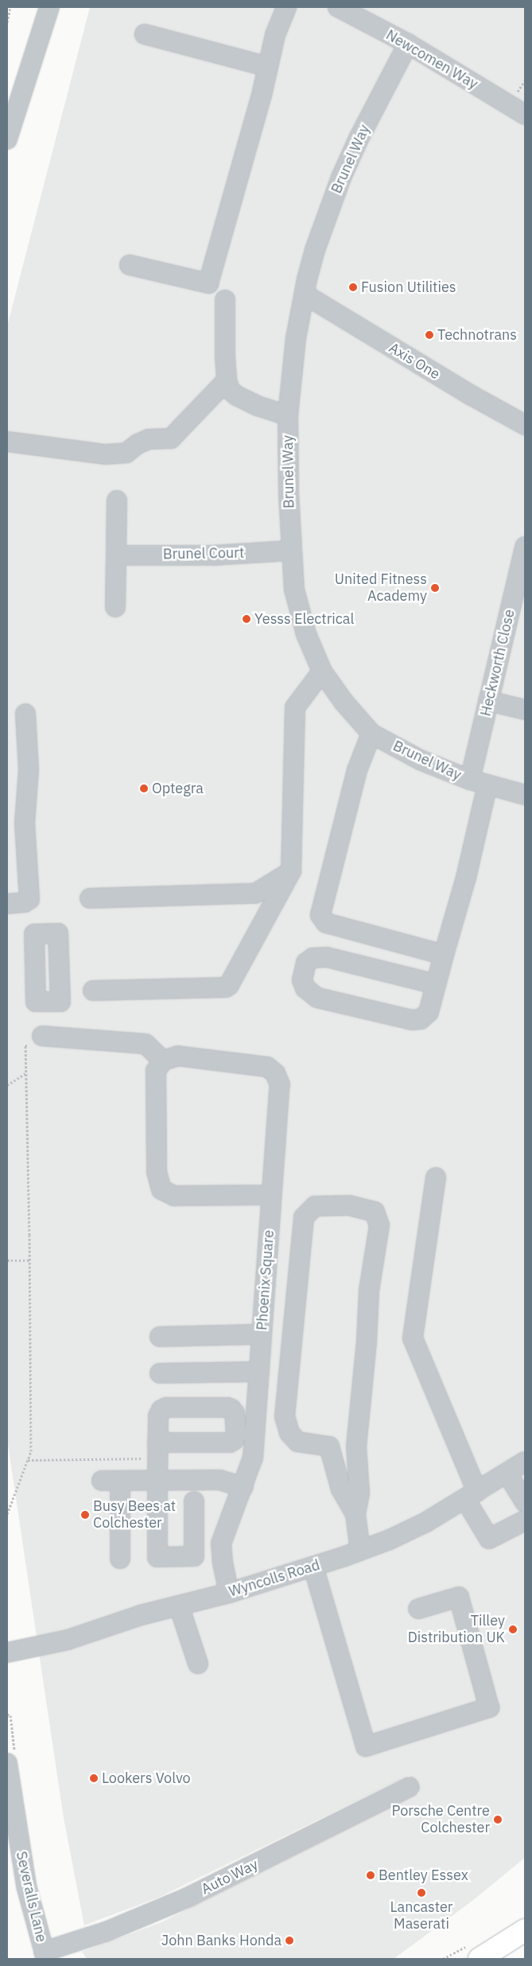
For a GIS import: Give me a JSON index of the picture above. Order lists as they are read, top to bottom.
{
  "streets": {
    "street": [
      "Newcomen Way",
      "Brunel Way",
      "Axis One",
      "Brunel Court",
      "Heckworth Close",
      "Phoenix Square",
      "Wyncolls Road",
      "Auto Way",
      "Severalls Lane"
    ]
  },
  "crossings": [
    ["Newcomen Way", "Brunel Way"],
    ["Brunel Way", "Axis One"],
    ["Brunel Way", "Brunel Court"],
    ["Brunel Way", "Heckworth Close"],
    ["Phoenix Square", "Wyncolls Road"],
    ["Auto Way", "Severalls Lane"]
  ],
  "places": [
    "Fusion Utilities",
    "Technotrans",
    "United Fitness Academy",
    "Yesss Electrical",
    "Optegra",
    "Busy Bees at Colchester",
    "Tilley Distribution UK",
    "Lookers Volvo",
    "Porsche Centre Colchester",
    "Bentley Essex",
    "Lancaster Maserati",
    "John Banks Honda"
  ]
}
